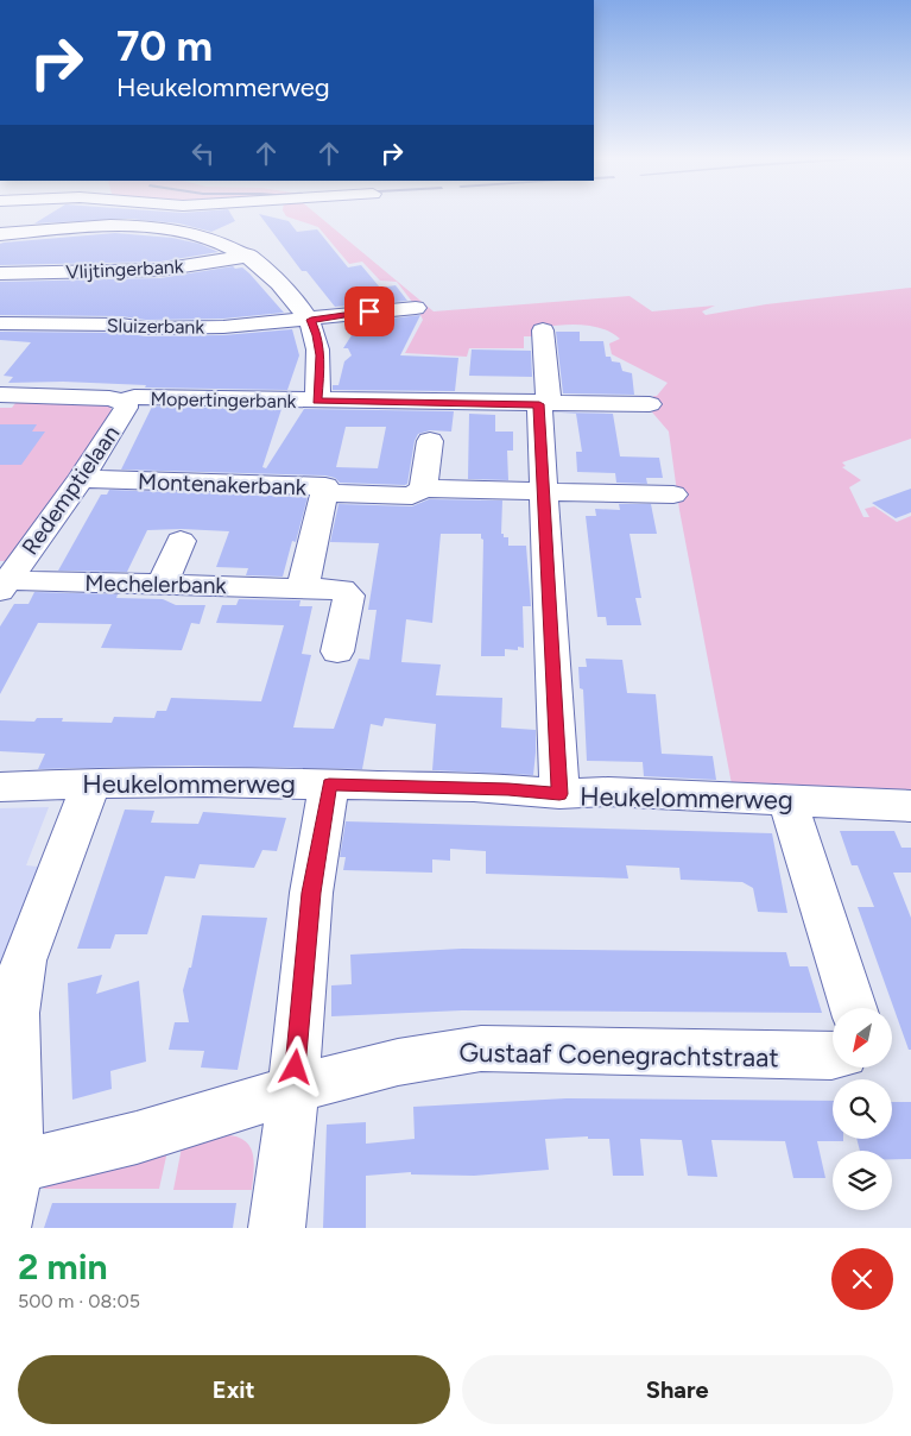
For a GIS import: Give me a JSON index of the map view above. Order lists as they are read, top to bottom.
{
  "streets": {
    "street": [
      "Vlijtingerbank",
      "Sluizerbank",
      "Mopertingerbank",
      "Montenakerbank",
      "Redemptielaan",
      "Mechelerbank",
      "Heukelommerweg",
      "Gustaaf Coenegrachtstraat"
    ]
  },
  "crossings": [
    ["Mopertingerbank", "Redemptielaan"],
    ["Montenakerbank", "Redemptielaan"],
    ["Redemptielaan", "Mechelerbank"]
  ],
  "north": "bottom left",
  "page": {
    "turn": ["70 m", "Heukelommerweg"],
    "heading": ["2 min", "500 m · 08:05"],
    "buttons": ["Exit", "Share"]
  }
}
